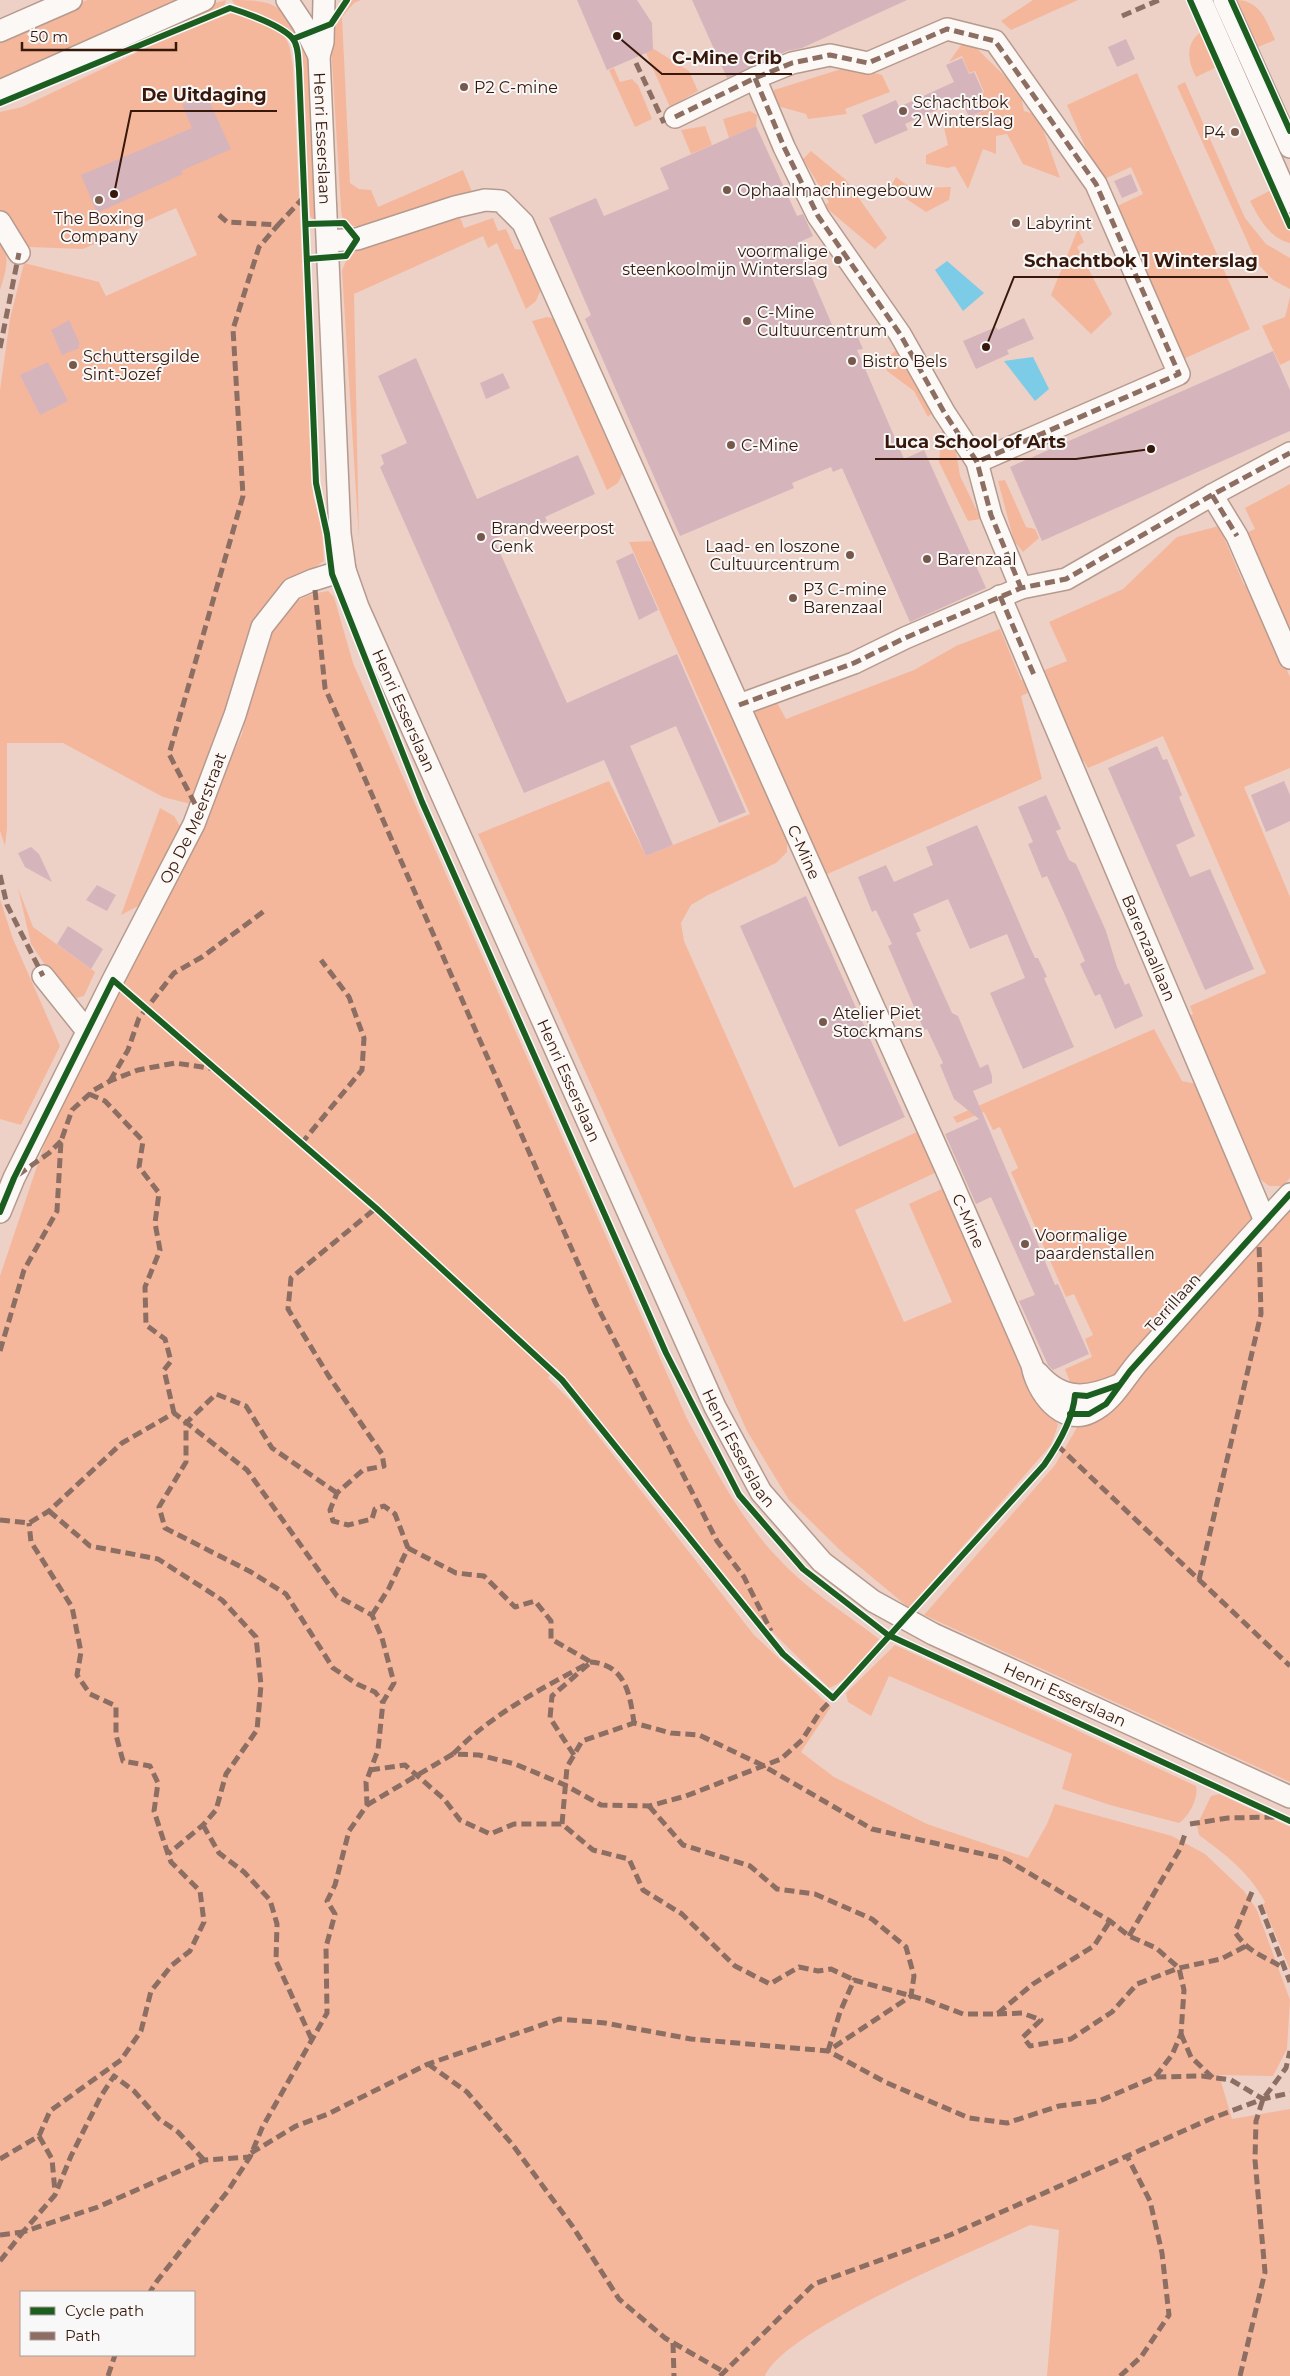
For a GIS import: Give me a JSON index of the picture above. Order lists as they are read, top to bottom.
{
  "streets": {
    "street": [
      "Henri Esserslaan",
      "Op De Meerstraat",
      "C-Mine",
      "Barenzaallaan",
      "Terrillaan"
    ]
  },
  "crossings": [
    ["Henri Esserslaan", "Op De Meerstraat"],
    ["Henri Esserslaan", "C-Mine"],
    ["C-Mine", "Terrillaan"],
    ["Barenzaallaan", "Terrillaan"]
  ],
  "places": [
    "C-Mine Crib",
    "P2 C-mine",
    "Schachtbok 2 Winterslag",
    "P4",
    "Ophaalmachinegebouw",
    "De Uitdaging",
    "The Boxing Company",
    "Labyrint",
    "voormalige steenkoolmijn Winterslag",
    "C-Mine Cultuurcentrum",
    "Schachtbok 1 Winterslag",
    "Bistro Bels",
    "Schuttersgilde Sint-Jozef",
    "C-Mine",
    "Luca School of Arts",
    "Brandweerpost Genk",
    "Laad- en loszone Cultuurcentrum",
    "Barenzaal",
    "P3 C-mine Barenzaal",
    "Atelier Piet Stockmans",
    "Voormalige paardenstallen"
  ],
  "legend": ["Cycle path", "Path"],
  "scale_bar": "50 m"
}
